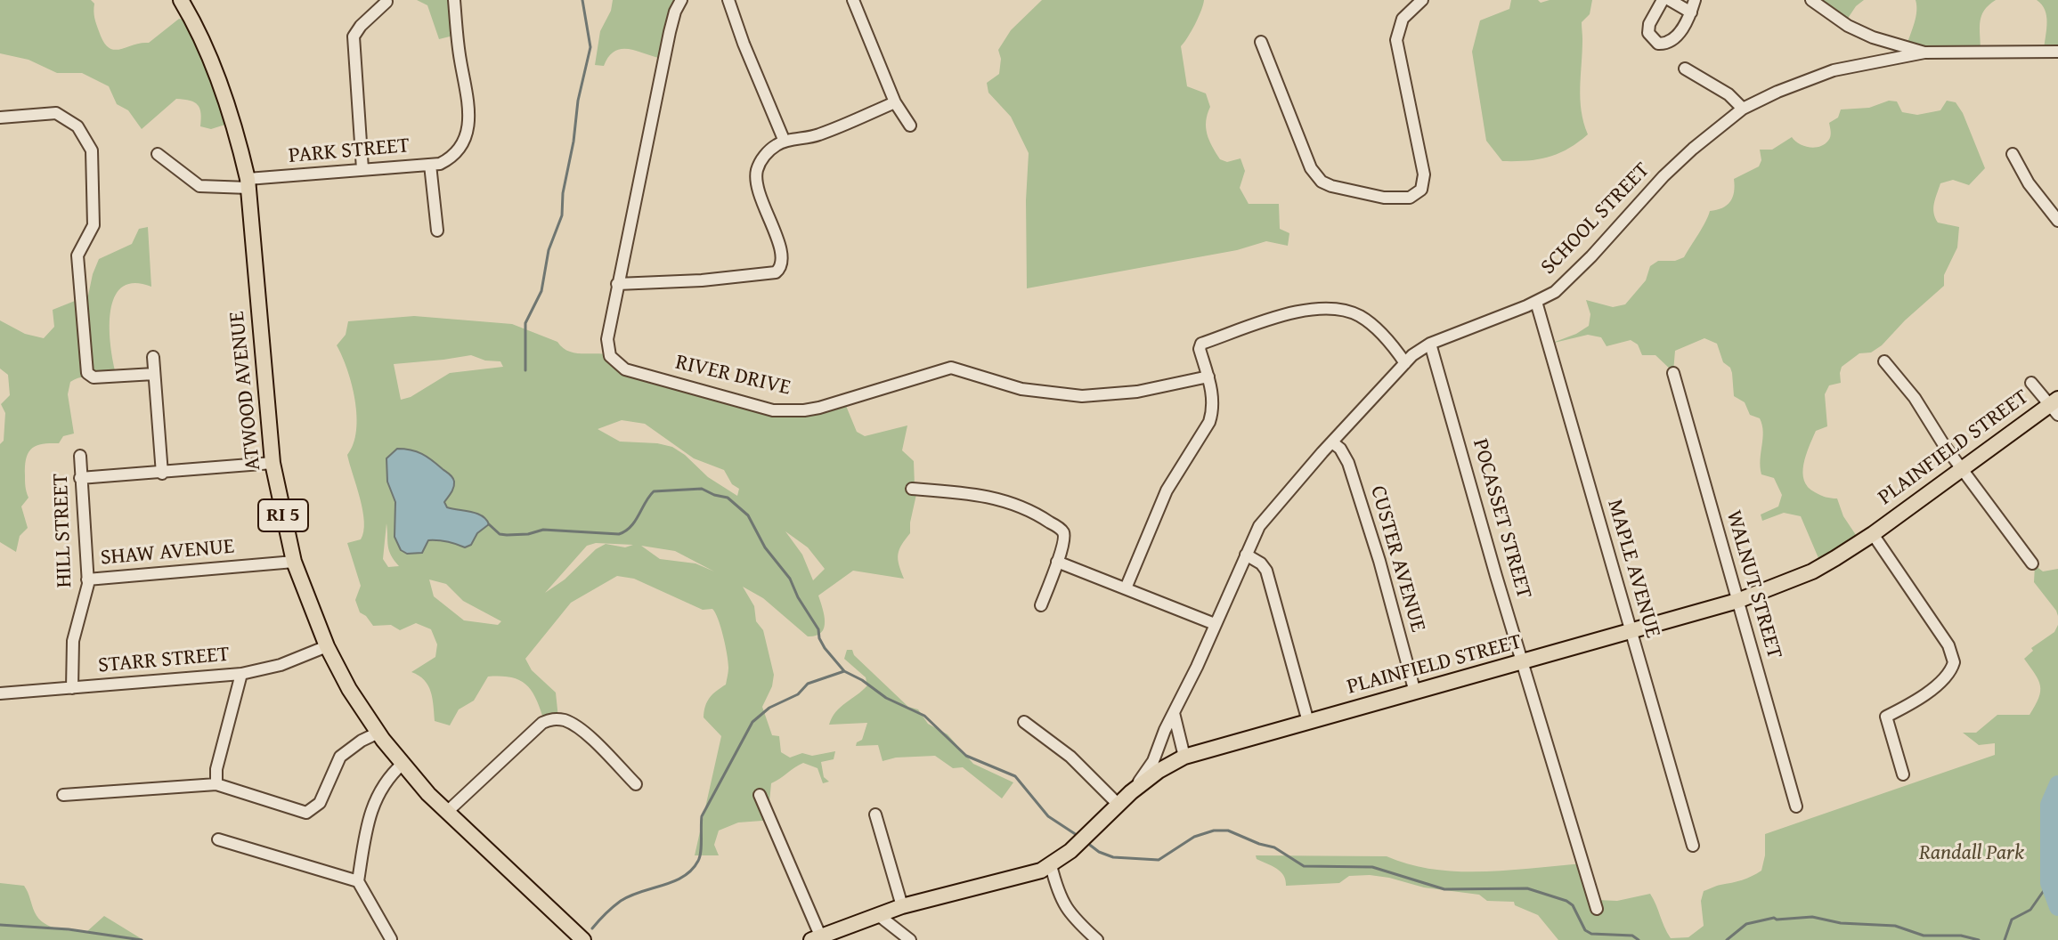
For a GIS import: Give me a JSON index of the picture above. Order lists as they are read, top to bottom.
{
  "streets": {
    "main road": ["ATWOOD AVENUE", "PLAINFIELD STREET", "RI 5"],
    "street": [
      "PARK STREET",
      "SCHOOL STREET",
      "RIVER DRIVE",
      "POCASSET STREET",
      "HILL STREET",
      "SHAW AVENUE",
      "CUSTER AVENUE",
      "MAPLE AVENUE",
      "WALNUT STREET",
      "STARR STREET"
    ]
  },
  "crossings": [
    ["PARK STREET", "ATWOOD AVENUE"],
    ["SCHOOL STREET", "PLAINFIELD STREET"],
    ["SCHOOL STREET", "POCASSET STREET"],
    ["SCHOOL STREET", "CUSTER AVENUE"],
    ["SCHOOL STREET", "MAPLE AVENUE"],
    ["ATWOOD AVENUE", "SHAW AVENUE"],
    ["ATWOOD AVENUE", "STARR STREET"],
    ["PLAINFIELD STREET", "POCASSET STREET"],
    ["PLAINFIELD STREET", "CUSTER AVENUE"],
    ["PLAINFIELD STREET", "MAPLE AVENUE"],
    ["PLAINFIELD STREET", "WALNUT STREET"],
    ["HILL STREET", "SHAW AVENUE"],
    ["HILL STREET", "STARR STREET"]
  ],
  "parks": ["Randall Park"]
}
